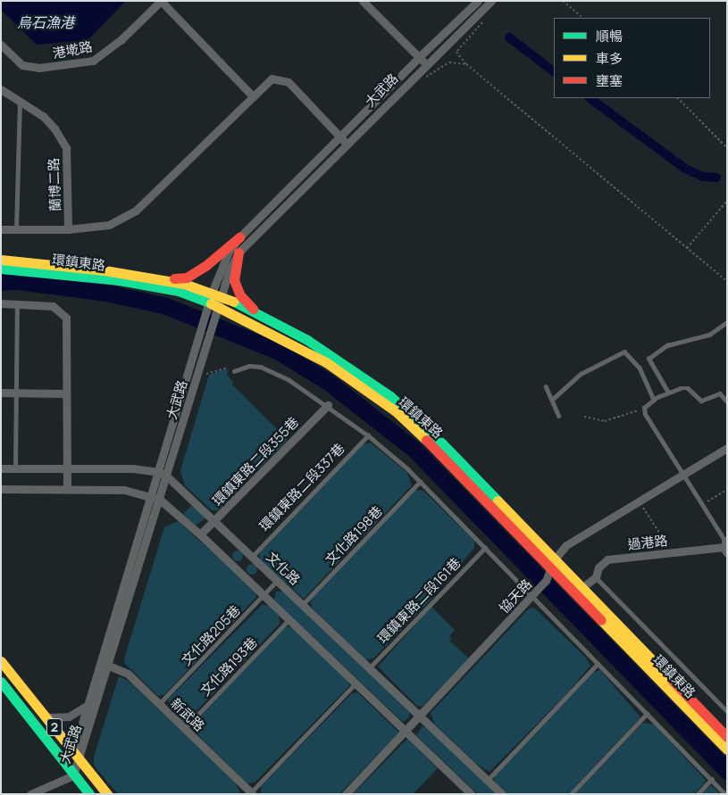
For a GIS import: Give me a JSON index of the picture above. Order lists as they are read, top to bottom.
{
  "streets": {
    "street": [
      "港墘路",
      "大武路",
      "蘭博二路",
      "環鎮東路",
      "環鎮東路二段355巷",
      "過港路",
      "文化路",
      "協天路",
      "新武路",
      "2"
    ],
    "lane": [
      "環鎮東路二段337巷",
      "文化路198巷",
      "環鎮東路二段161巷",
      "文化路205巷",
      "文化路193巷"
    ]
  },
  "crossings": [
    ["大武路", "環鎮東路"],
    ["大武路", "文化路"],
    ["大武路", "新武路"],
    ["大武路", "2"],
    ["環鎮東路", "過港路"],
    ["環鎮東路", "協天路"],
    ["環鎮東路二段355巷", "文化路"],
    ["環鎮東路二段337巷", "文化路"],
    ["文化路198巷", "文化路"],
    ["文化路", "協天路"],
    ["文化路", "環鎮東路二段161巷"],
    ["文化路", "文化路205巷"],
    ["文化路205巷", "新武路"],
    ["文化路193巷", "新武路"]
  ],
  "water": ["烏石漁港"],
  "legend": ["順暢", "車多", "壅塞"]
}
